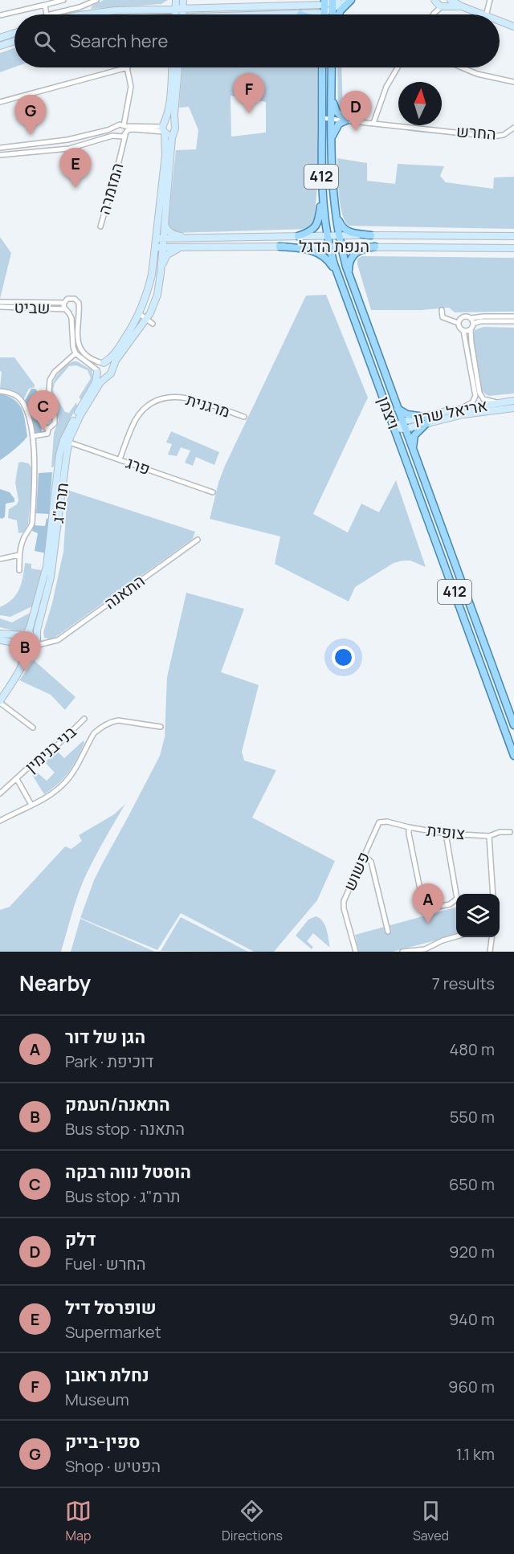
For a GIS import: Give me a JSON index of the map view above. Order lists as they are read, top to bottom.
{
  "streets": {
    "main road": ["412", "ויצמן"],
    "street": [
      "החרש",
      "המזמרה",
      "הנפת הדגל",
      "שביט",
      "מרגנית",
      "אריאל שרון",
      "פרג",
      "תרמ\"ג",
      "התאנה",
      "בני בנימין",
      "צופית",
      "פשוש"
    ]
  },
  "crossings": [
    ["החרש", "ויצמן"],
    ["הנפת הדגל", "ויצמן"],
    ["מרגנית", "פרג"],
    ["אריאל שרון", "ויצמן"],
    ["פרג", "תרמ\"ג"],
    ["תרמ\"ג", "התאנה"],
    ["צופית", "פשוש"]
  ],
  "north": "top",
  "page": {
    "search": "Search here",
    "pins": [
      "F",
      "D",
      "G",
      "E",
      "C",
      "B",
      "A"
    ],
    "heading": ["Nearby", "7 results"],
    "list": [
      {
        "mark": "A",
        "name": "הגן של דור",
        "note": "Park · דוכיפת",
        "value": "480 m"
      },
      {
        "mark": "B",
        "name": "התאנה/העמק",
        "note": "Bus stop · התאנה",
        "value": "550 m"
      },
      {
        "mark": "C",
        "name": "הוסטל נווה רבקה",
        "note": "Bus stop · תרמ\"ג",
        "value": "650 m"
      },
      {
        "mark": "D",
        "name": "דלק",
        "note": "Fuel · החרש",
        "value": "920 m"
      },
      {
        "mark": "E",
        "name": "שופרסל דיל",
        "note": "Supermarket",
        "value": "940 m"
      },
      {
        "mark": "F",
        "name": "נחלת ראובן",
        "note": "Museum",
        "value": "960 m"
      },
      {
        "mark": "G",
        "name": "ספין-בייק",
        "note": "Shop · הפטיש",
        "value": "1.1 km"
      }
    ],
    "nav": ["Map", "Directions", "Saved"]
  }
}
